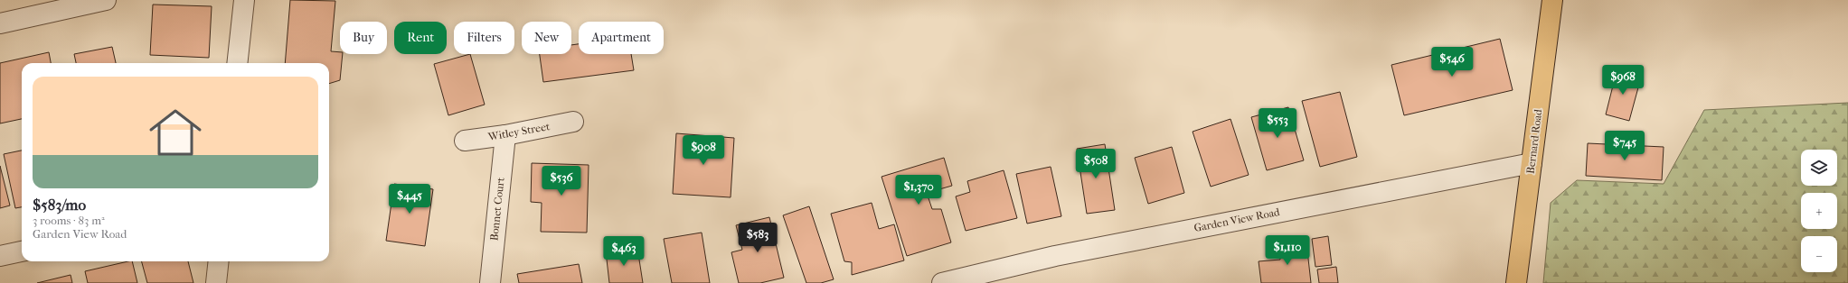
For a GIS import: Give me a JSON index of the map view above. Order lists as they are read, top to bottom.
{
  "streets": {
    "main road": ["Bernard Road"],
    "street": ["Witley Street", "Bonnet Court", "Garden View Road"]
  },
  "crossings": [
    ["Witley Street", "Bonnet Court"],
    ["Bernard Road", "Garden View Road"]
  ],
  "page": {
    "chip": [
      "Buy",
      "Rent",
      "Filters",
      "New",
      "Apartment"
    ],
    "price": [
      "$546",
      "$968",
      "$553",
      "$745",
      "$908",
      "$508",
      "$536",
      "$1,370",
      "$445",
      "$583",
      "$1,110",
      "$463"
    ],
    "list": [
      {
        "name": "$583/mo",
        "note": "3 rooms · 83 m² · Garden View Road"
      }
    ],
    "map_buttons": ["+", "−"]
  }
}
